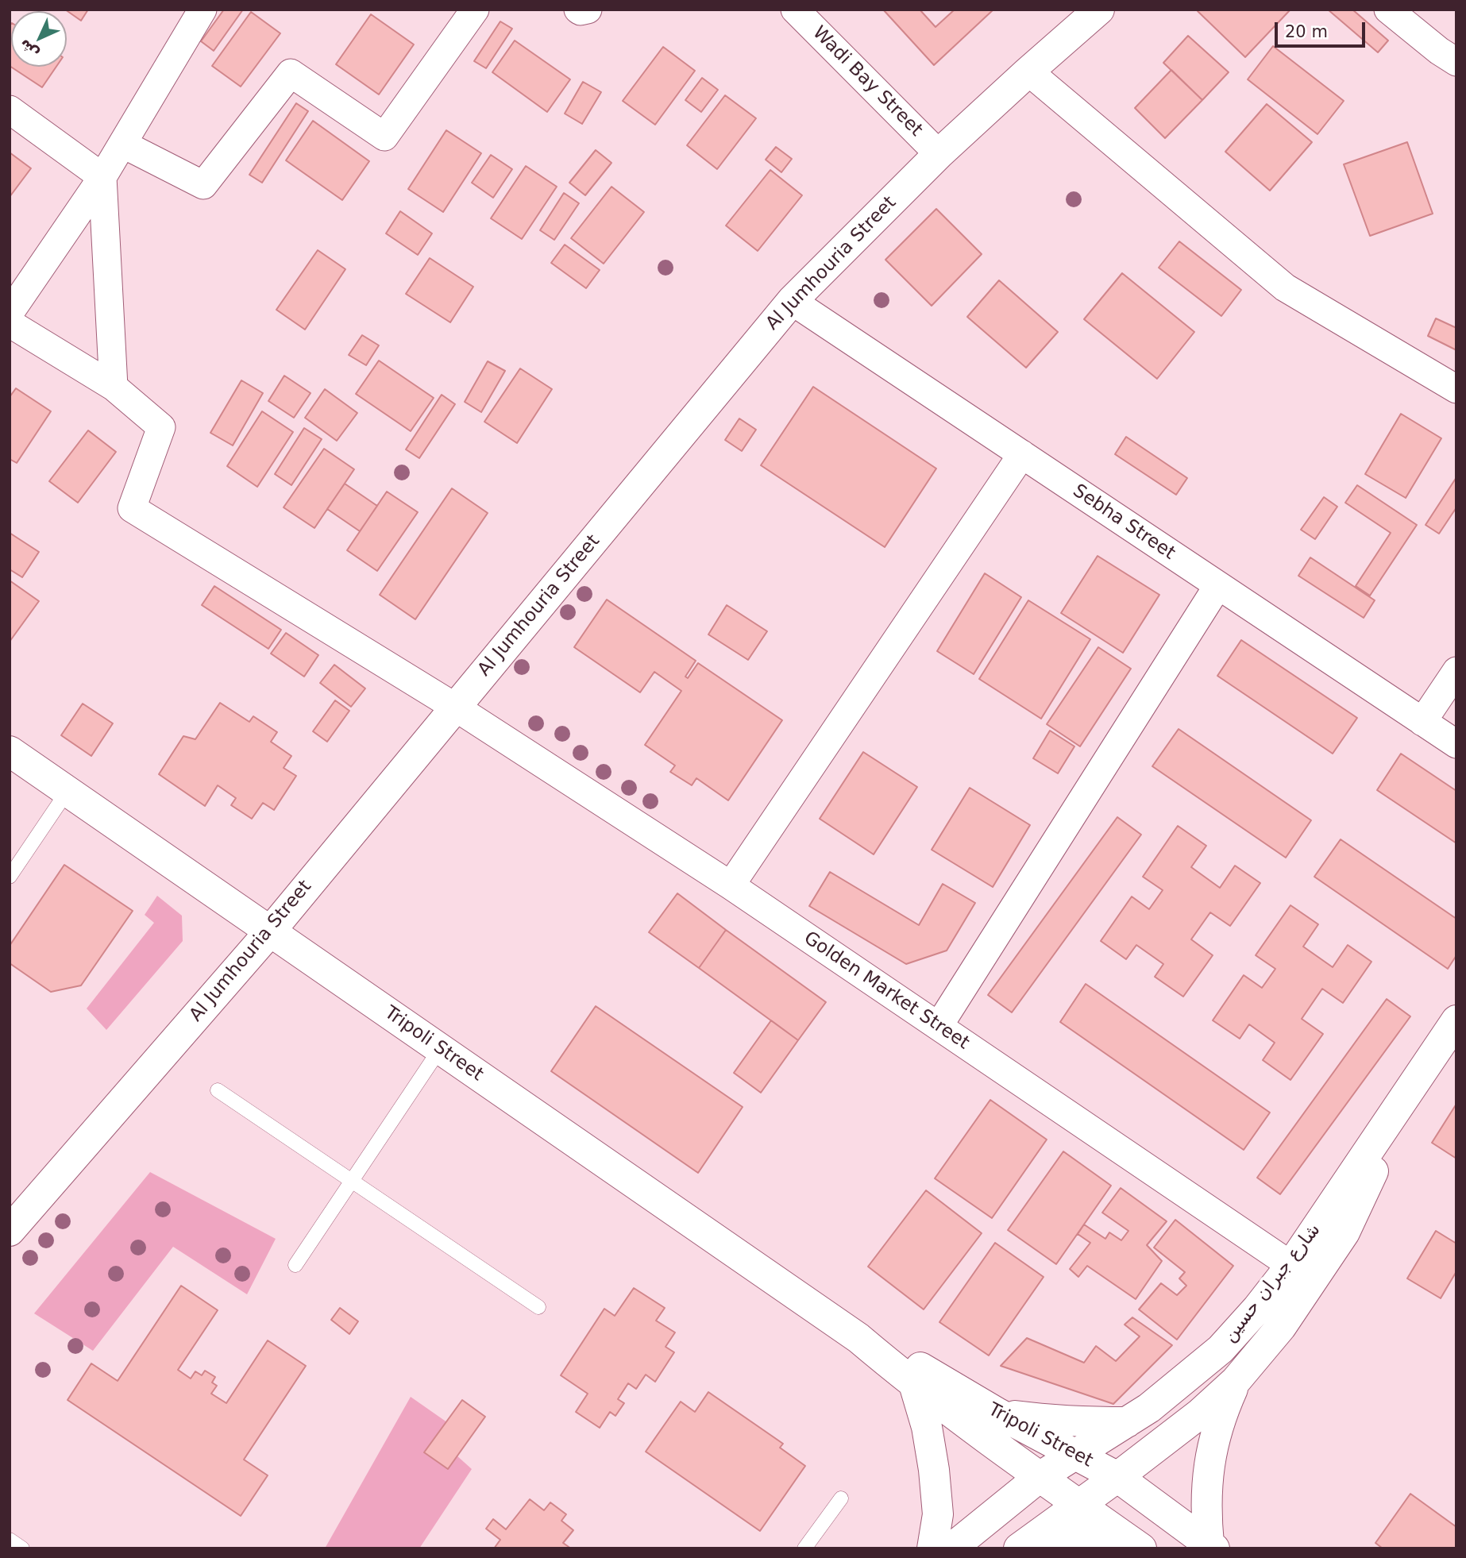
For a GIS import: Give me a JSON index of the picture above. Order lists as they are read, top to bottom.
{
  "streets": {
    "main road": ["Al Jumhouria Street", "Tripoli Street", "شارع جبران حسين"],
    "street": ["Wadi Bay Street", "Sebha Street", "Golden Market Street"]
  },
  "crossings": [
    ["Wadi Bay Street", "Al Jumhouria Street"],
    ["Al Jumhouria Street", "Sebha Street"],
    ["Al Jumhouria Street", "Golden Market Street"],
    ["Al Jumhouria Street", "Tripoli Street"],
    ["Golden Market Street", "شارع جبران حسين"],
    ["Tripoli Street", "شارع جبران حسين"]
  ],
  "scale_bar": "20 m",
  "north": "bottom left"
}
